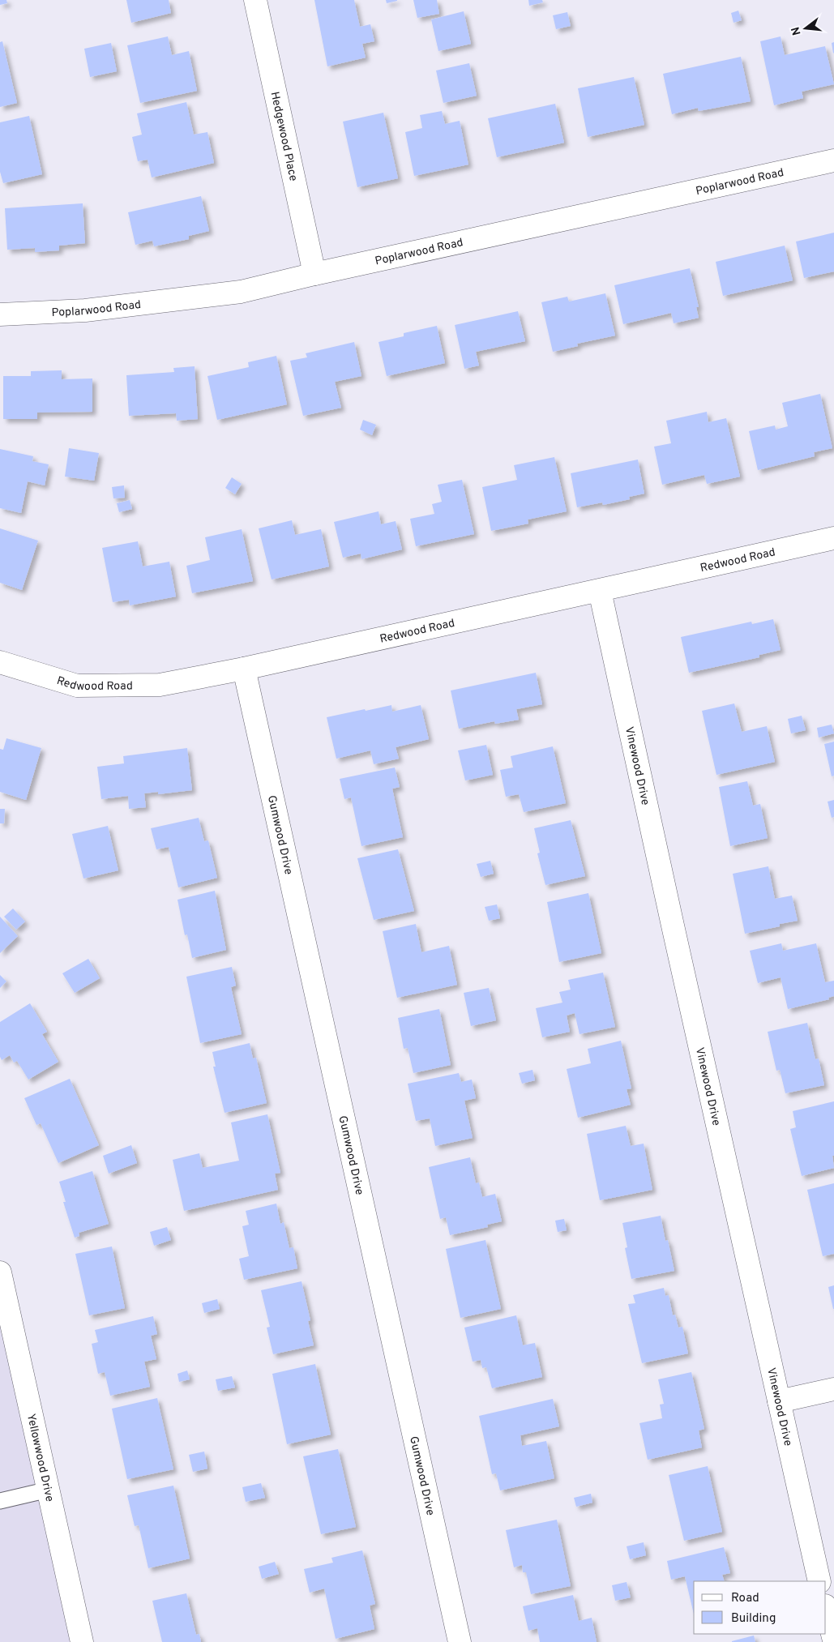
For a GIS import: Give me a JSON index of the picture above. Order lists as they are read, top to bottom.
{
  "streets": {
    "street": [
      "Hedgewood Place",
      "Poplarwood Road",
      "Redwood Road",
      "Vinewood Drive",
      "Gumwood Drive",
      "Yellowwood Drive"
    ]
  },
  "crossings": [
    ["Hedgewood Place", "Poplarwood Road"],
    ["Redwood Road", "Vinewood Drive"],
    ["Redwood Road", "Gumwood Drive"]
  ],
  "legend": ["Road", "Building"],
  "north": "left"
}
